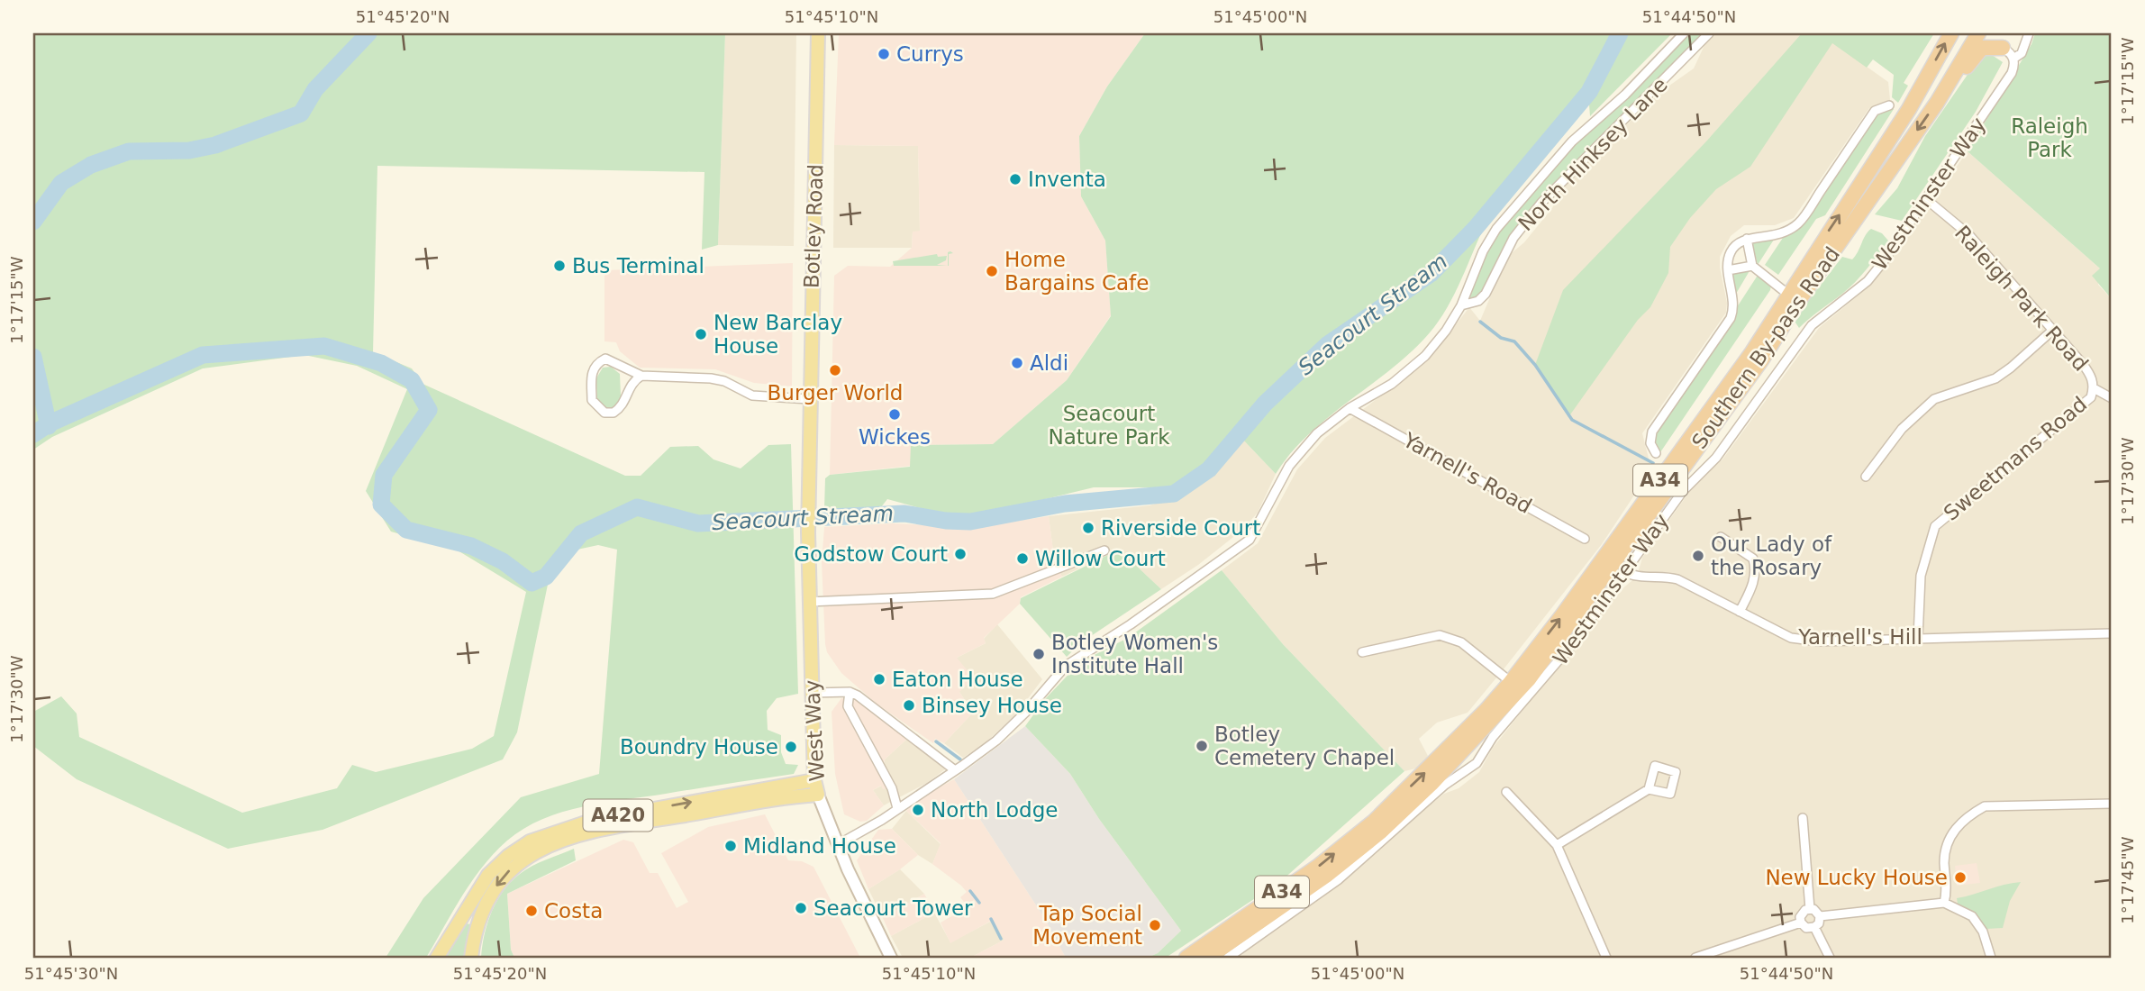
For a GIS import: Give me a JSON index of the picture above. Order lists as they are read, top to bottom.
{
  "streets": {
    "highway": ["Southern By-pass Road", "A34"],
    "main road": ["Botley Road", "West Way", "A420"],
    "street": [
      "North Hinksey Lane",
      "Westminster Way",
      "Raleigh Park Road",
      "Sweetmans Road",
      "Yarnell's Road",
      "Yarnell's Hill"
    ]
  },
  "crossings": [
    ["North Hinksey Lane", "Yarnell's Road"],
    ["North Hinksey Lane", "West Way"],
    ["Westminster Way", "Raleigh Park Road"],
    ["Westminster Way", "Yarnell's Hill"],
    ["Botley Road", "West Way"],
    ["Raleigh Park Road", "Sweetmans Road"],
    ["Sweetmans Road", "Yarnell's Hill"],
    ["West Way", "A420"]
  ],
  "water": ["Seacourt Stream"],
  "parks": ["Raleigh Park", "Seacourt Nature Park"],
  "places": [
    "Currys",
    "Inventa",
    "Bus Terminal",
    "Home Bargains Cafe",
    "New Barclay House",
    "Aldi",
    "Burger World",
    "Wickes",
    "Riverside Court",
    "Godstow Court",
    "Our Lady of the Rosary",
    "Willow Court",
    "Botley Women's Institute Hall",
    "Eaton House",
    "Binsey House",
    "Botley Cemetery Chapel",
    "Boundry House",
    "North Lodge",
    "Midland House",
    "New Lucky House",
    "Seacourt Tower",
    "Costa",
    "Tap Social Movement"
  ],
  "coordinates": [
    "51°45'20\"N",
    "51°45'10\"N",
    "51°45'00\"N",
    "51°44'50\"N",
    "1°17'15\"W",
    "1°17'30\"W",
    "1°17'45\"W",
    "51°45'30\"N"
  ]
}
